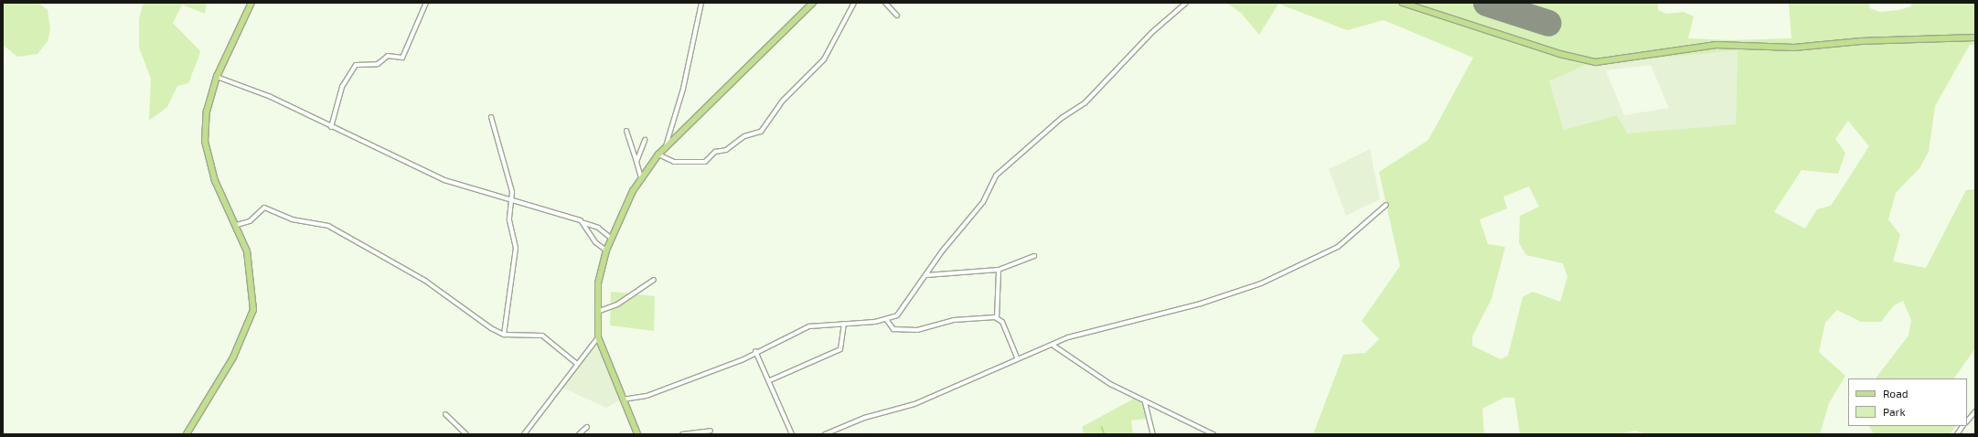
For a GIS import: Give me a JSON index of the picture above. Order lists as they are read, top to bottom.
{
  "legend": ["Road", "Park"]
}
